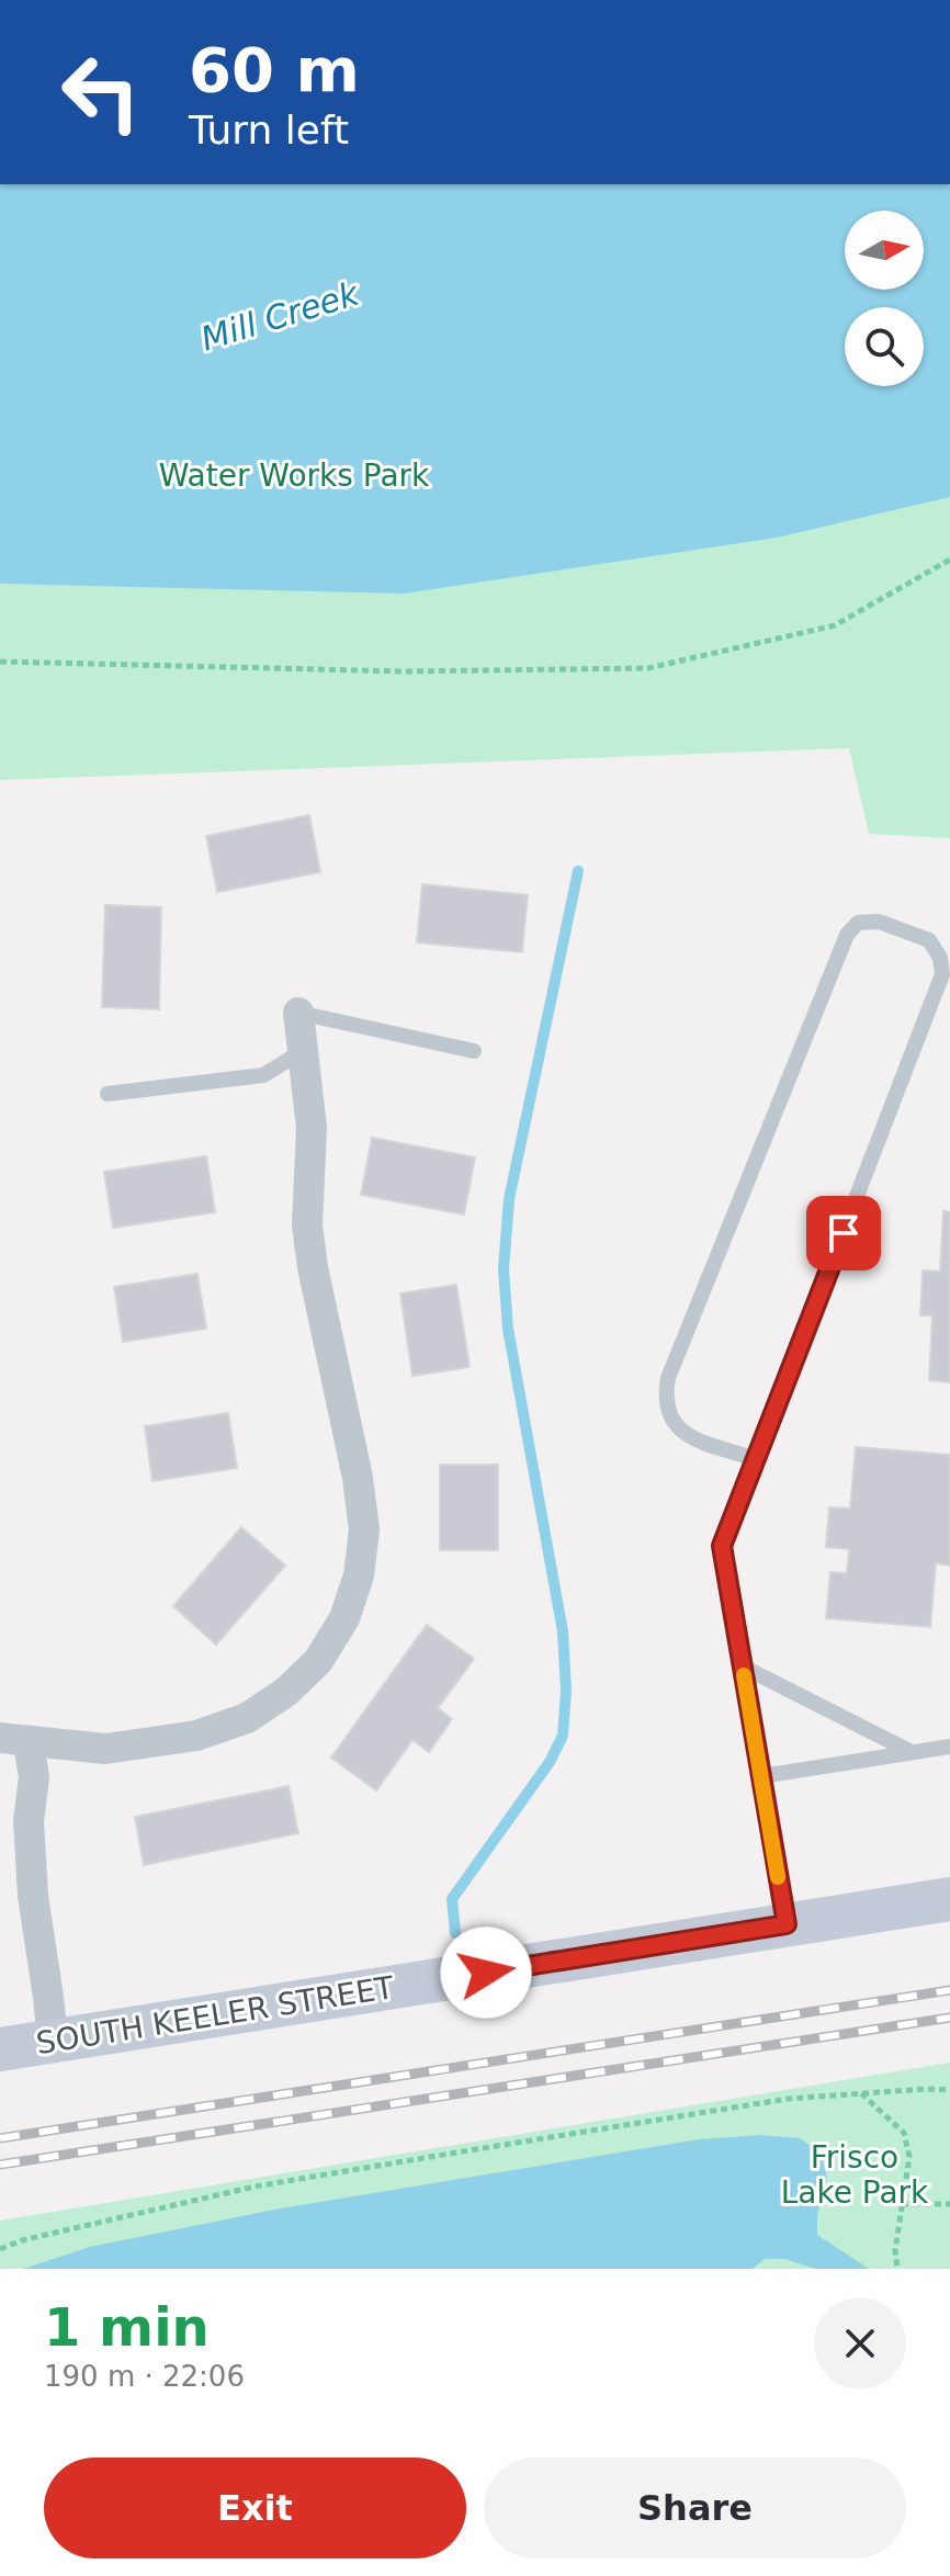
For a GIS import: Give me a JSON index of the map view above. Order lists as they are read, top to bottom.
{
  "streets": {
    "street": ["SOUTH KEELER STREET"]
  },
  "water": ["Mill Creek"],
  "parks": ["Water Works Park", "Frisco Lake Park"],
  "north": "right",
  "page": {
    "turn": ["60 m", "Turn left"],
    "heading": ["1 min", "190 m · 22:06"],
    "buttons": ["Exit", "Share"]
  }
}
